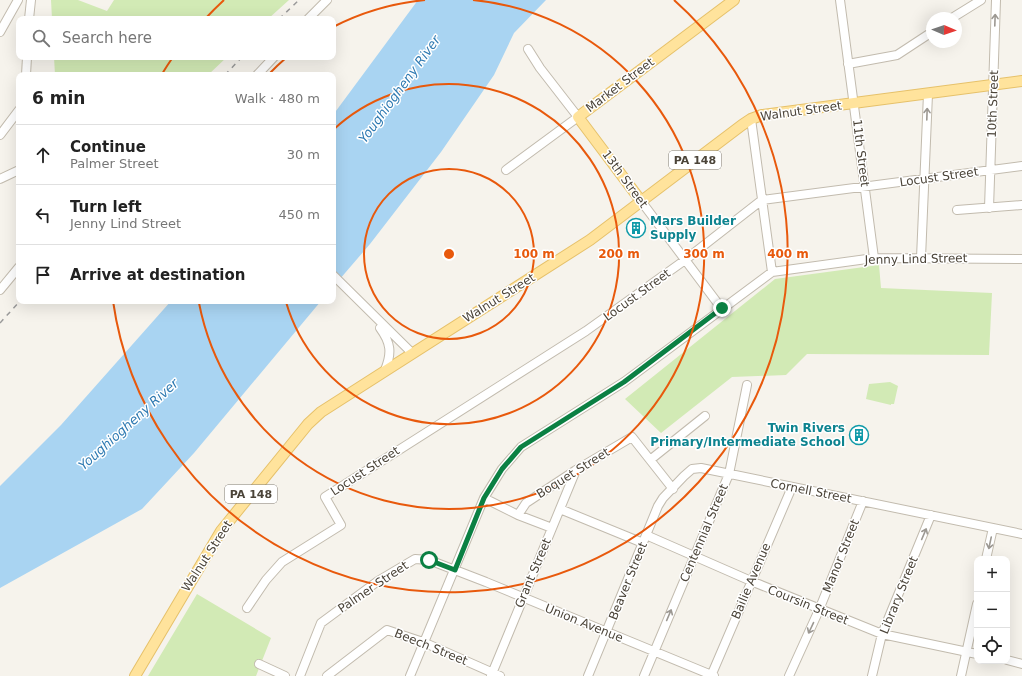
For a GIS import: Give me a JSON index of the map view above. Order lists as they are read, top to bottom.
{
  "streets": {
    "main road": [
      "Market Street",
      "Walnut Street",
      "PA 148",
      "13th Street"
    ],
    "street": [
      "10th Street",
      "11th Street",
      "Locust Street",
      "Jenny Lind Street",
      "Boquet Street",
      "Cornell Street",
      "Centennial Street",
      "Manor Street",
      "Grant Street",
      "Beaver Street",
      "Bailie Avenue",
      "Palmer Street",
      "Library Street",
      "Coursin Street",
      "Union Avenue",
      "Beech Street"
    ]
  },
  "crossings": [
    ["Market Street", "13th Street"],
    ["10th Street", "Walnut Street"],
    ["10th Street", "Locust Street"],
    ["Walnut Street", "11th Street"],
    ["Walnut Street", "13th Street"],
    ["11th Street", "Locust Street"],
    ["11th Street", "Jenny Lind Street"],
    ["Locust Street", "13th Street"],
    ["13th Street", "Jenny Lind Street"],
    ["Jenny Lind Street", "Palmer Street"],
    ["Jenny Lind Street", "Union Avenue"],
    ["Jenny Lind Street", "Beech Street"],
    ["Boquet Street", "Grant Street"],
    ["Cornell Street", "Centennial Street"],
    ["Cornell Street", "Manor Street"],
    ["Cornell Street", "Beaver Street"],
    ["Cornell Street", "Bailie Avenue"],
    ["Cornell Street", "Library Street"],
    ["Centennial Street", "Coursin Street"],
    ["Centennial Street", "Union Avenue"],
    ["Manor Street", "Coursin Street"],
    ["Grant Street", "Coursin Street"],
    ["Grant Street", "Union Avenue"],
    ["Grant Street", "Beech Street"],
    ["Beaver Street", "Coursin Street"],
    ["Beaver Street", "Union Avenue"],
    ["Bailie Avenue", "Coursin Street"],
    ["Bailie Avenue", "Union Avenue"],
    ["Palmer Street", "Union Avenue"],
    ["Library Street", "Coursin Street"]
  ],
  "one_way": ["10th Street", "Manor Street", "Library Street"],
  "water": ["Youghiogheny River"],
  "places": {
    "building": ["Mars Builder Supply", "Twin Rivers Primary/Intermediate School"]
  },
  "north": "right",
  "page": {
    "search": "Search here",
    "heading": ["6 min", "Walk · 480 m"],
    "list": [
      ["Continue", "Palmer Street", "30 m"],
      ["Turn left", "Jenny Lind Street", "450 m"],
      "Arrive at destination"
    ],
    "map_buttons": ["+", "−"]
  },
  "rings": [
    "100 m",
    "200 m",
    "300 m",
    "400 m"
  ]
}
